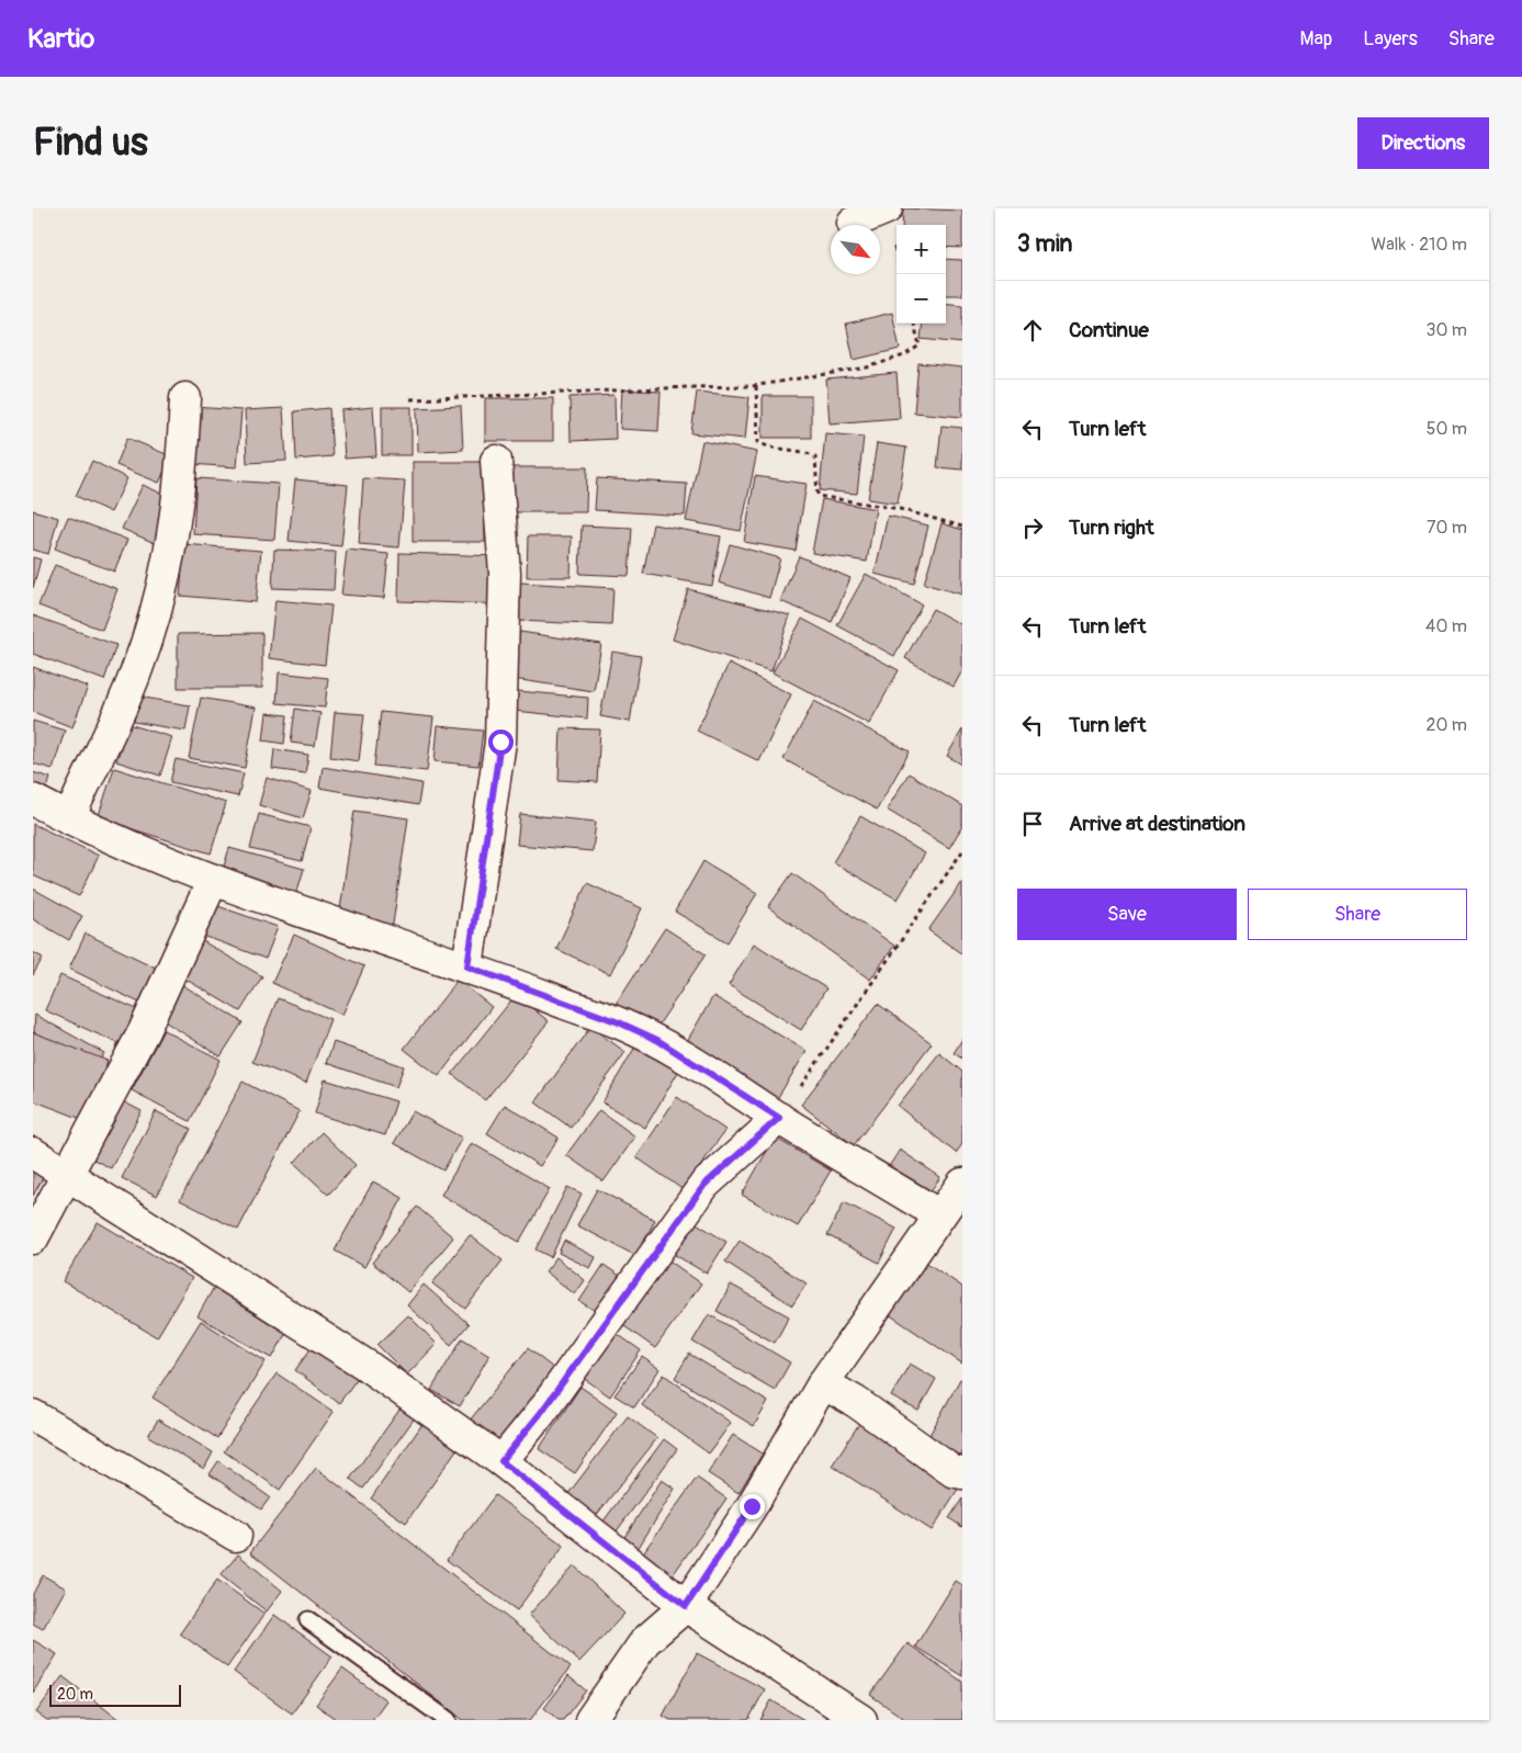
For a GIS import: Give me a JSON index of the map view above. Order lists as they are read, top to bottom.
{
  "scale_bar": "20 m",
  "north": "bottom right",
  "page": {
    "header": "Kartio",
    "nav": ["Map", "Layers", "Share"],
    "buttons": [
      "Directions",
      ["Save", "Share"]
    ],
    "title": "Find us",
    "heading": ["3 min", "Walk · 210 m"],
    "map_buttons": ["+", "−"],
    "list": [
      ["Continue", "30 m"],
      ["Turn left", "50 m"],
      ["Turn right", "70 m"],
      ["Turn left", "40 m"],
      ["Turn left", "20 m"],
      "Arrive at destination"
    ],
    "scale": "20 m"
  }
}
